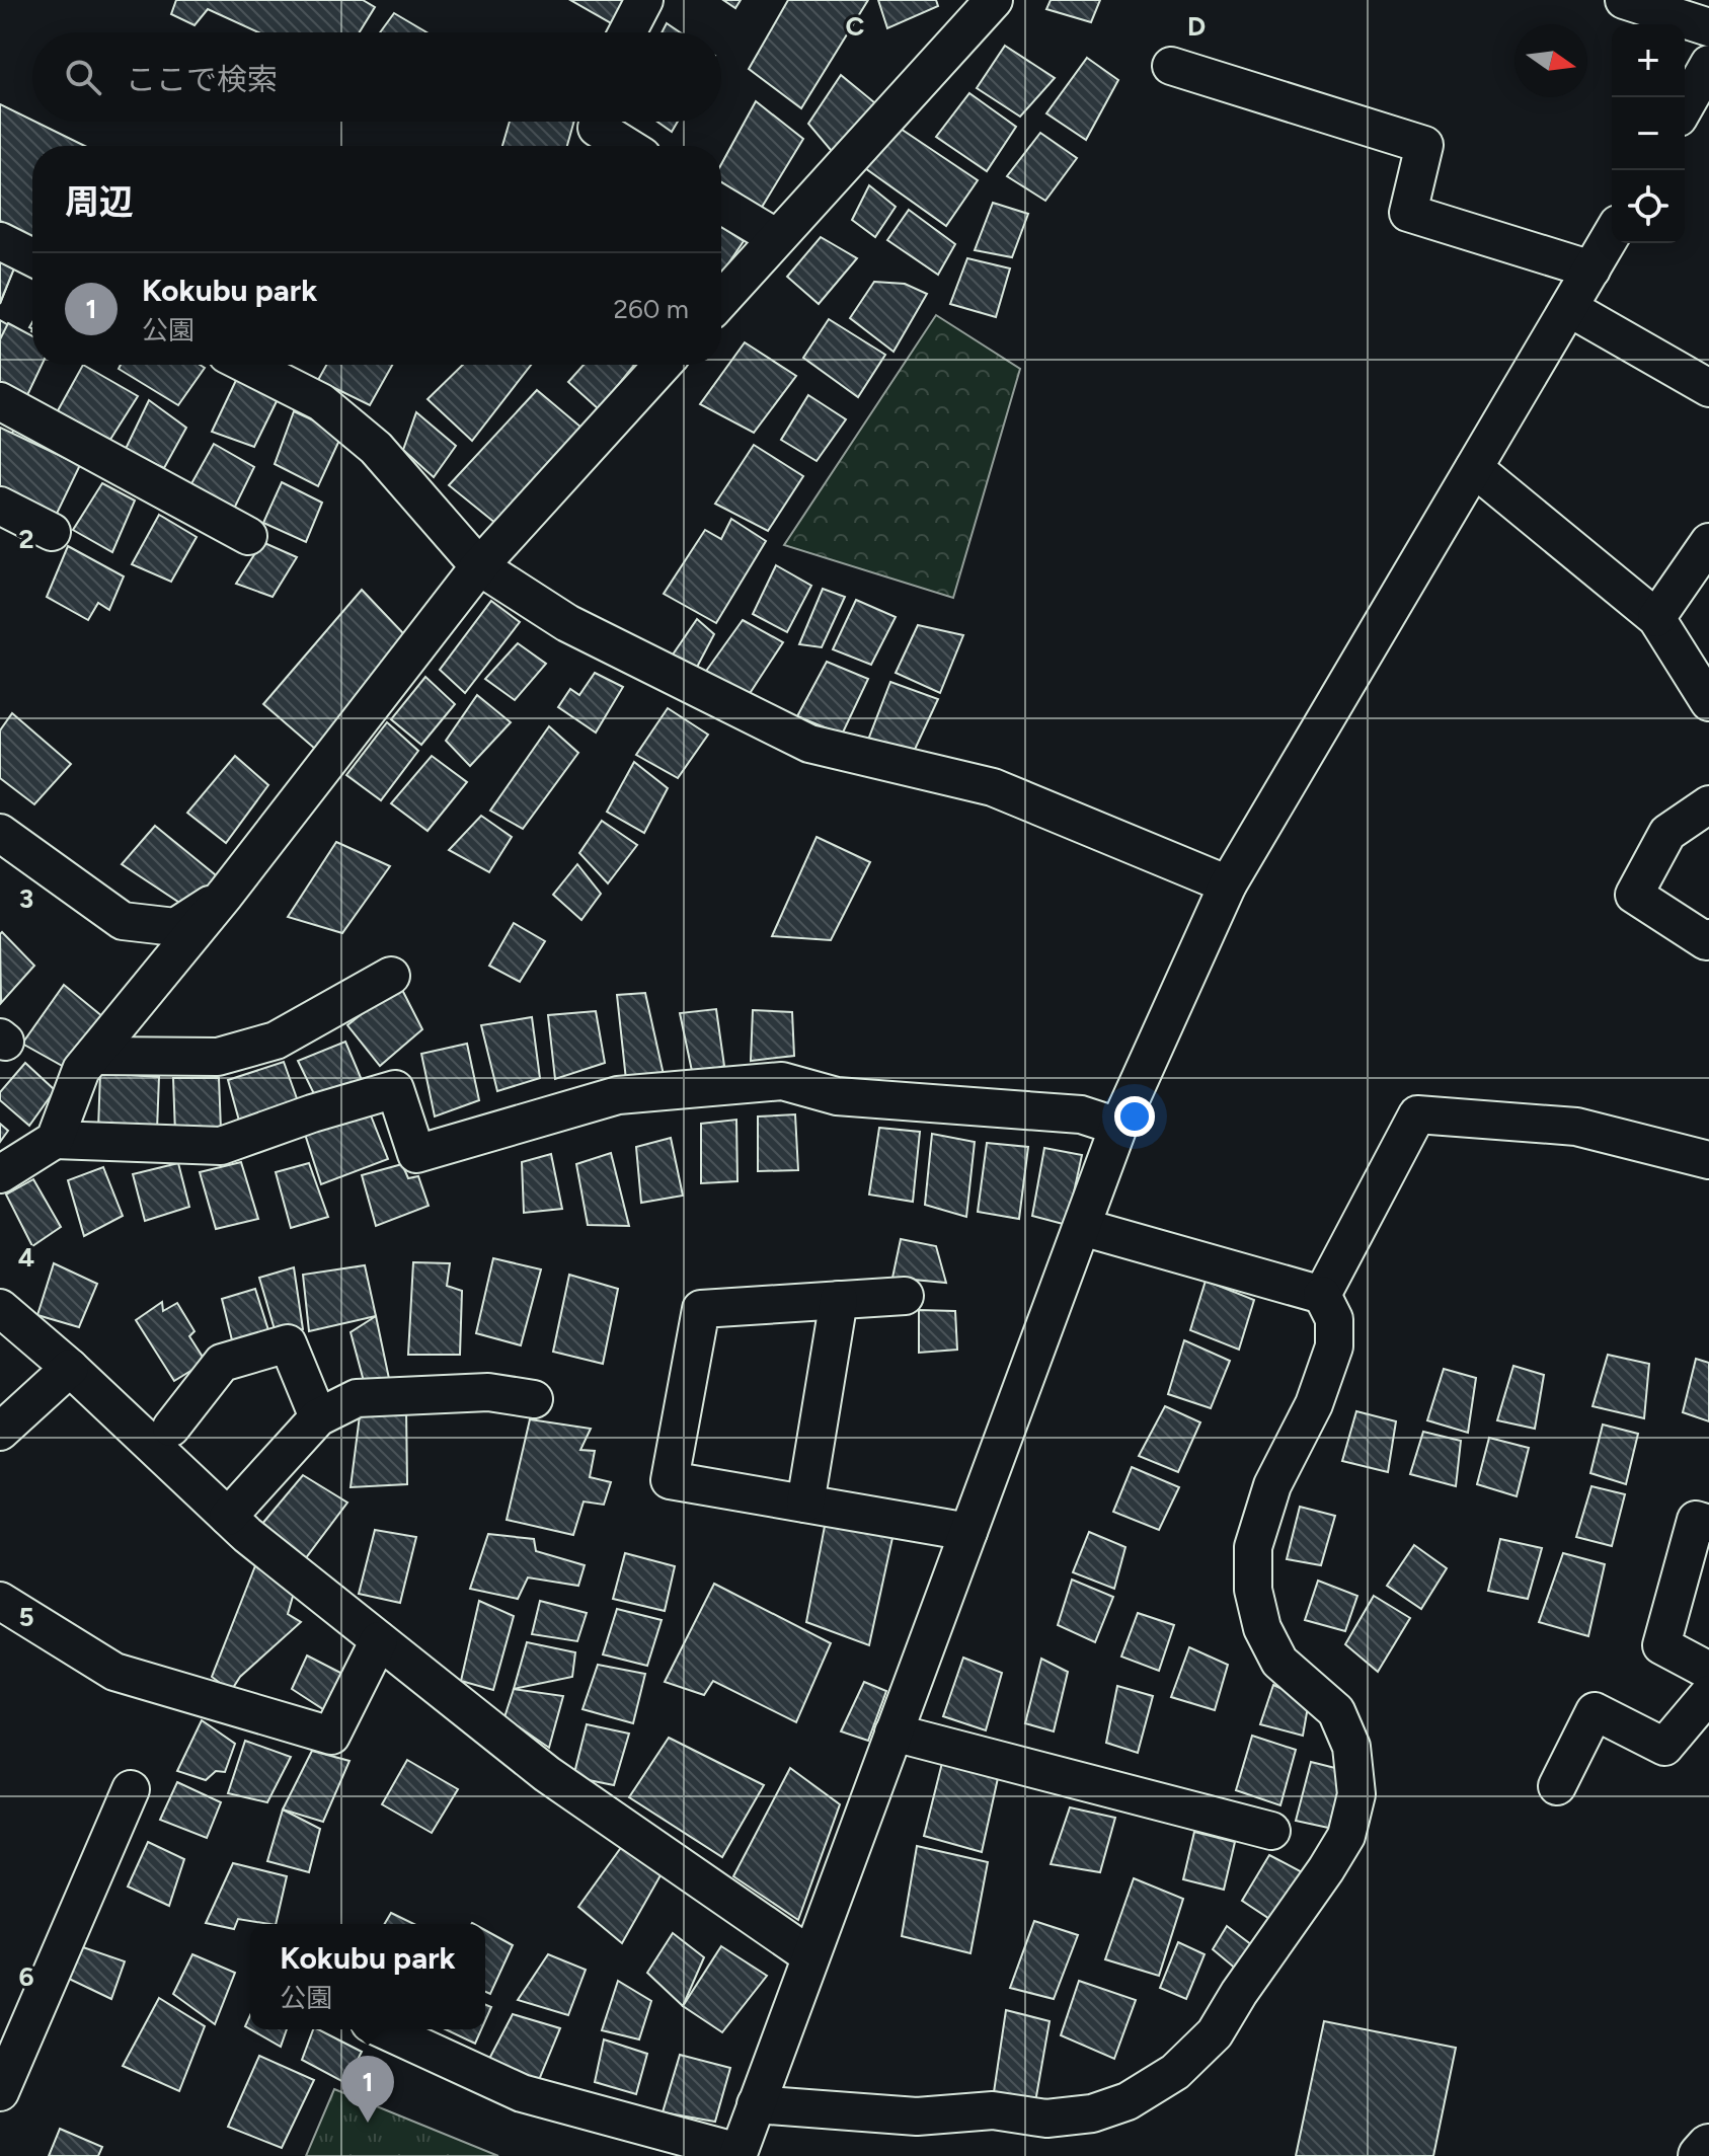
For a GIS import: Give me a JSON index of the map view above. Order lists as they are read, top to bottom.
{
  "north": "right",
  "page": {
    "map_buttons": ["+", "−"],
    "search": "ここで検索",
    "heading": "周辺",
    "list": [
      {
        "mark": "1",
        "name": "Kokubu park",
        "note": "公園",
        "value": "260 m"
      }
    ],
    "popup": ["Kokubu park", "公園"],
    "pins": "1"
  },
  "grid": {
    "columns": ["C", "D"],
    "rows": [
      "2",
      "3",
      "4",
      "5",
      "6"
    ]
  }
}
